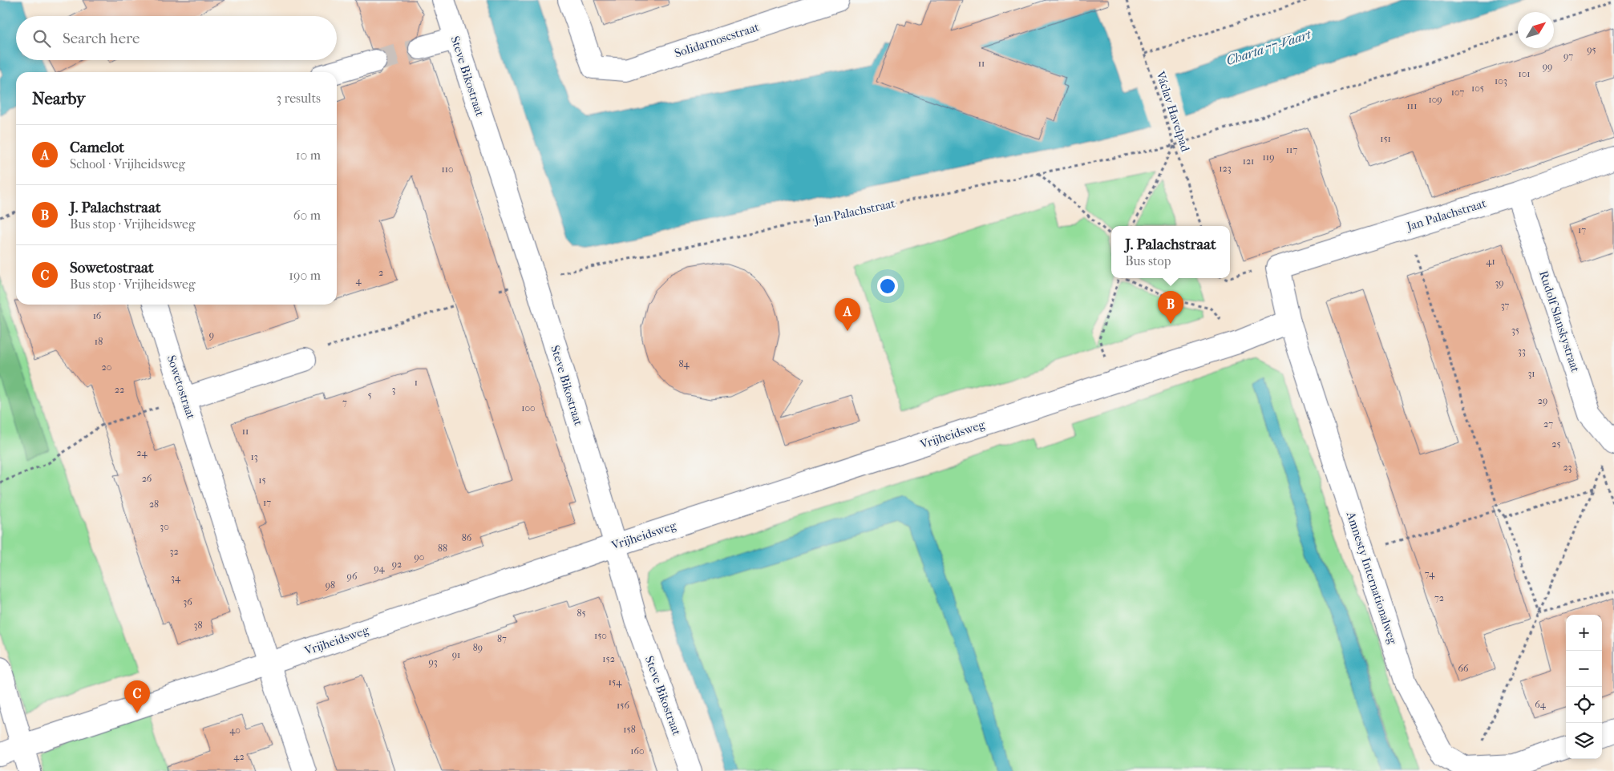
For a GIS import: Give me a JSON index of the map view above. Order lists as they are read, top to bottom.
{
  "streets": {
    "street": [
      "Solidarnoscstraat",
      "Steve Bikostraat",
      "Jan Palachstraat",
      "Rudolf Slanskystraat",
      "Sowetostraat",
      "Vrijheidsweg",
      "Amnesty Internationalweg"
    ],
    "path": ["Václav Havelpad"]
  },
  "crossings": [
    ["Steve Bikostraat", "Jan Palachstraat"],
    ["Steve Bikostraat", "Vrijheidsweg"],
    ["Václav Havelpad", "Jan Palachstraat"],
    ["Jan Palachstraat", "Rudolf Slanskystraat"],
    ["Jan Palachstraat", "Amnesty Internationalweg"],
    ["Sowetostraat", "Vrijheidsweg"],
    ["Vrijheidsweg", "Amnesty Internationalweg"]
  ],
  "water": ["Charta 77-Vaart"],
  "house_numbers": [
    "95",
    "97",
    "11",
    "99",
    "101",
    "103",
    "105",
    "107",
    "109",
    "111",
    "151",
    "117",
    "119",
    "121",
    "123",
    "110",
    "17",
    "41",
    "2",
    "4",
    "39",
    "37",
    "16",
    "35",
    "9",
    "18",
    "33",
    "84",
    "20",
    "31",
    "1",
    "22",
    "3",
    "5",
    "29",
    "7",
    "100",
    "27",
    "11",
    "25",
    "24",
    "13",
    "23",
    "26",
    "15",
    "17",
    "28",
    "30",
    "86",
    "88",
    "32",
    "90",
    "92",
    "94",
    "74",
    "96",
    "34",
    "98",
    "72",
    "36",
    "85",
    "38",
    "150",
    "87",
    "89",
    "91",
    "152",
    "93",
    "66",
    "154",
    "64",
    "156",
    "158",
    "40",
    "160",
    "42"
  ],
  "north": "top right",
  "page": {
    "search": "Search here",
    "heading": ["Nearby", "3 results"],
    "list": [
      {
        "mark": "A",
        "name": "Camelot",
        "note": "School · Vrijheidsweg",
        "value": "10 m"
      },
      {
        "mark": "B",
        "name": "J. Palachstraat",
        "note": "Bus stop · Vrijheidsweg",
        "value": "60 m"
      },
      {
        "mark": "C",
        "name": "Sowetostraat",
        "note": "Bus stop · Vrijheidsweg",
        "value": "190 m"
      }
    ],
    "popup": ["J. Palachstraat", "Bus stop"],
    "pins": ["B", "A", "C"],
    "map_buttons": ["+", "−"]
  }
}
